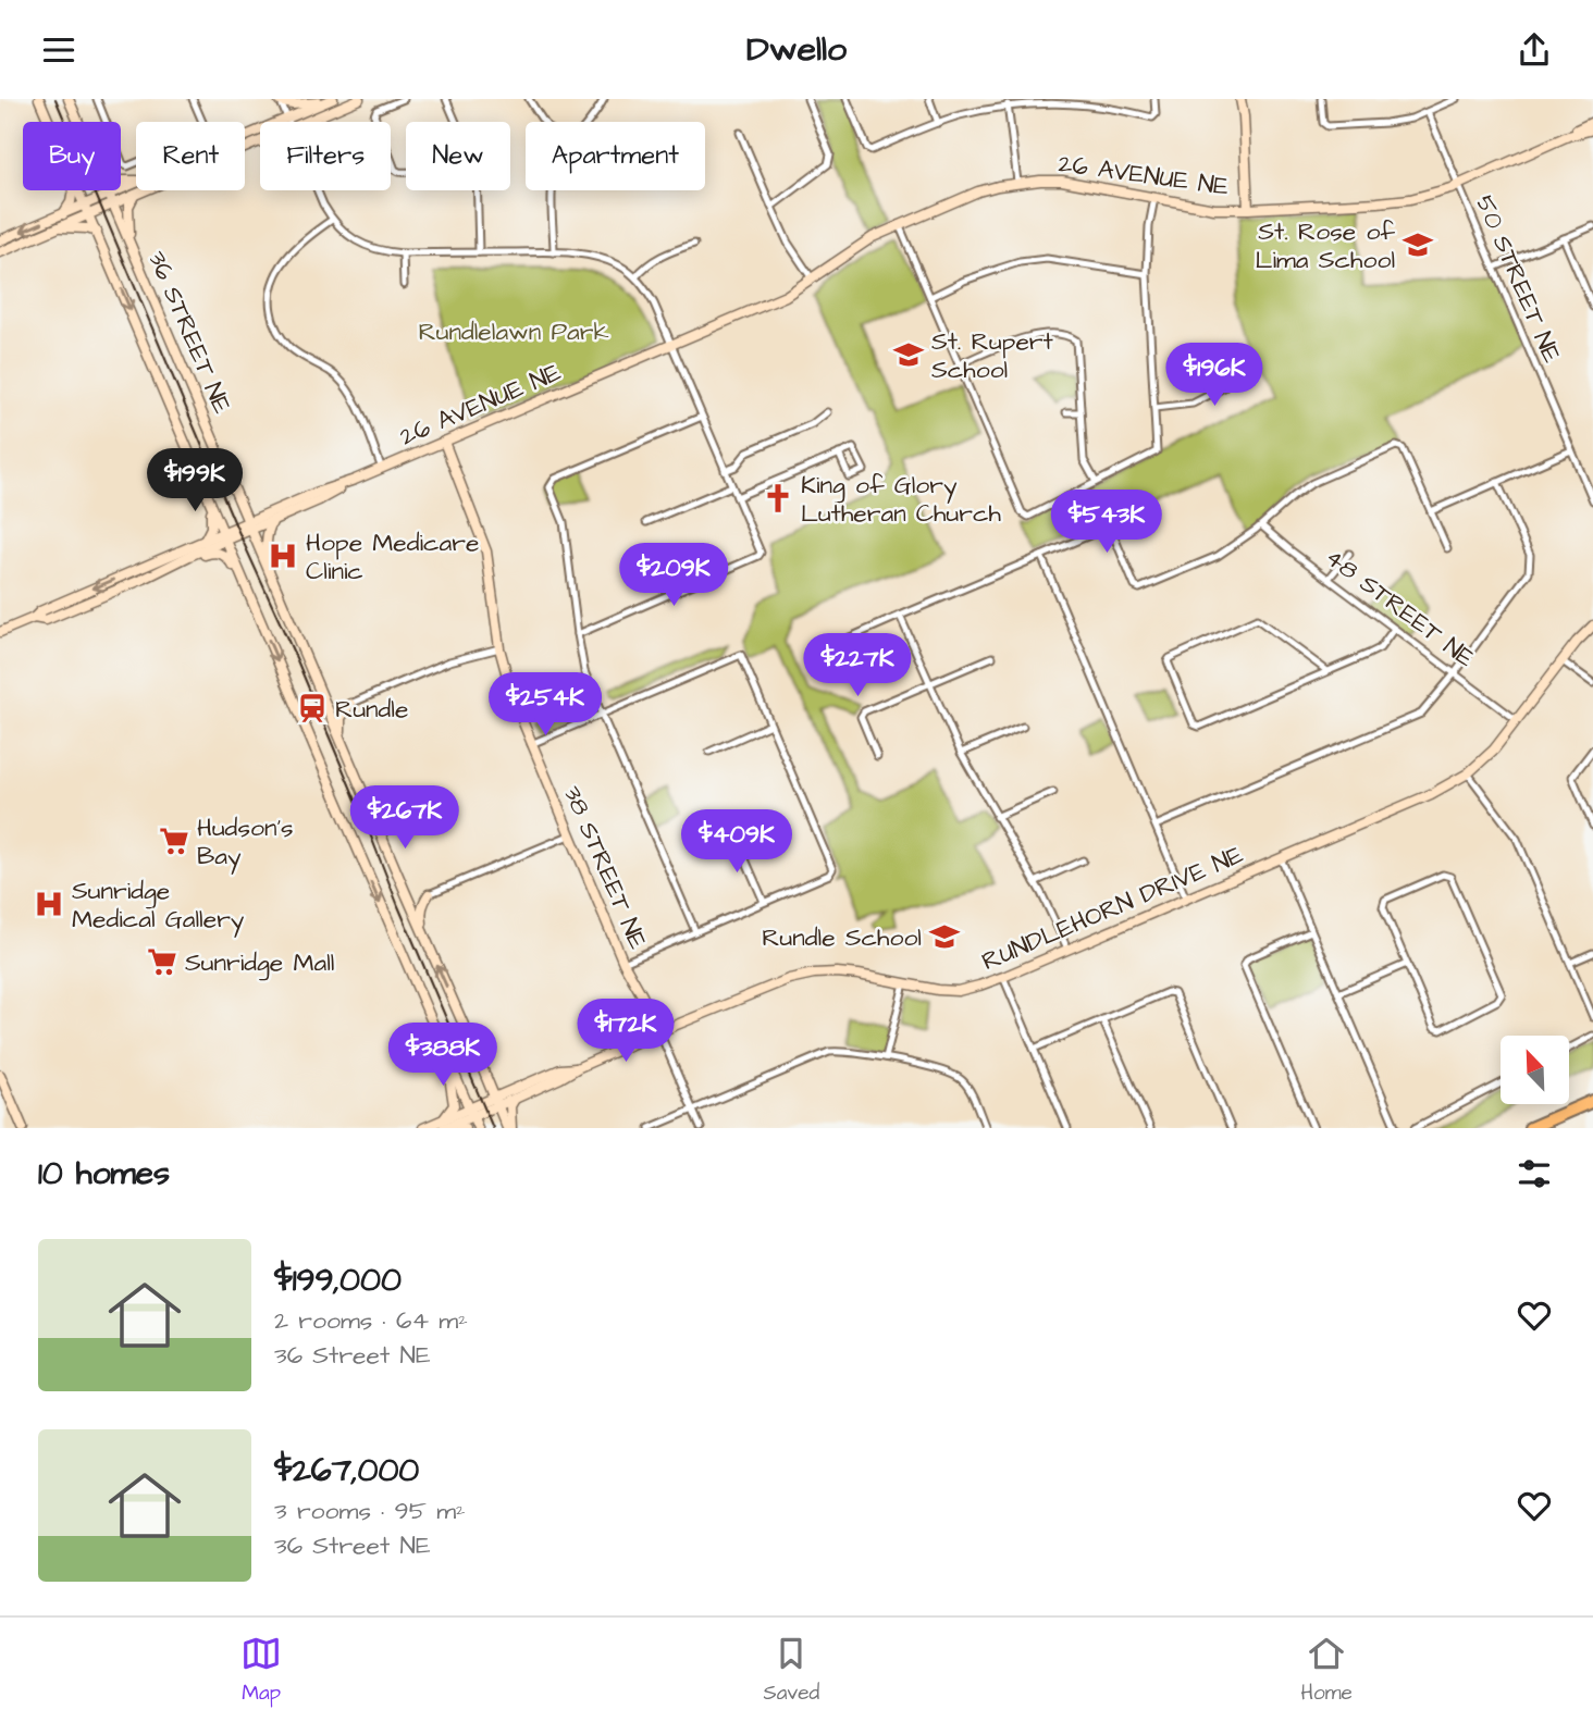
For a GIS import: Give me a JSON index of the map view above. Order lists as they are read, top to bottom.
{
  "streets": {
    "street": [
      "26 AVENUE NE",
      "50 STREET NE",
      "36 STREET NE",
      "48 STREET NE",
      "38 STREET NE",
      "RUNDLEHORN DRIVE NE"
    ]
  },
  "crossings": [
    ["26 AVENUE NE", "50 STREET NE"],
    ["26 AVENUE NE", "36 STREET NE"],
    ["26 AVENUE NE", "38 STREET NE"],
    ["36 STREET NE", "RUNDLEHORN DRIVE NE"],
    ["48 STREET NE", "RUNDLEHORN DRIVE NE"],
    ["38 STREET NE", "RUNDLEHORN DRIVE NE"]
  ],
  "parks": ["Rundlelawn Park"],
  "places": {
    "school or university": ["St. Rose of Lima School", "St. Rupert School", "Rundle School"],
    "church": ["King of Glory Lutheran Church"],
    "hospital": ["Hope Medicare Clinic", "Sunridge Medical Gallery"],
    "station": ["Rundle"],
    "supermarket": ["Hudson's Bay", "Sunridge Mall"]
  },
  "north": "top left",
  "page": {
    "header": "Dwello",
    "chip": [
      "Buy",
      "Rent",
      "Filters",
      "New",
      "Apartment"
    ],
    "price": [
      "$196K",
      "$199K",
      "$543K",
      "$209K",
      "$227K",
      "$254K",
      "$267K",
      "$409K",
      "$172K",
      "$388K"
    ],
    "heading": "10 homes",
    "list": [
      {
        "name": "$199,000",
        "note": "2 rooms · 64 m² · 36 Street NE"
      },
      {
        "name": "$267,000",
        "note": "3 rooms · 95 m² · 36 Street NE"
      }
    ],
    "tabs": ["Map", "Saved", "Home"]
  }
}
